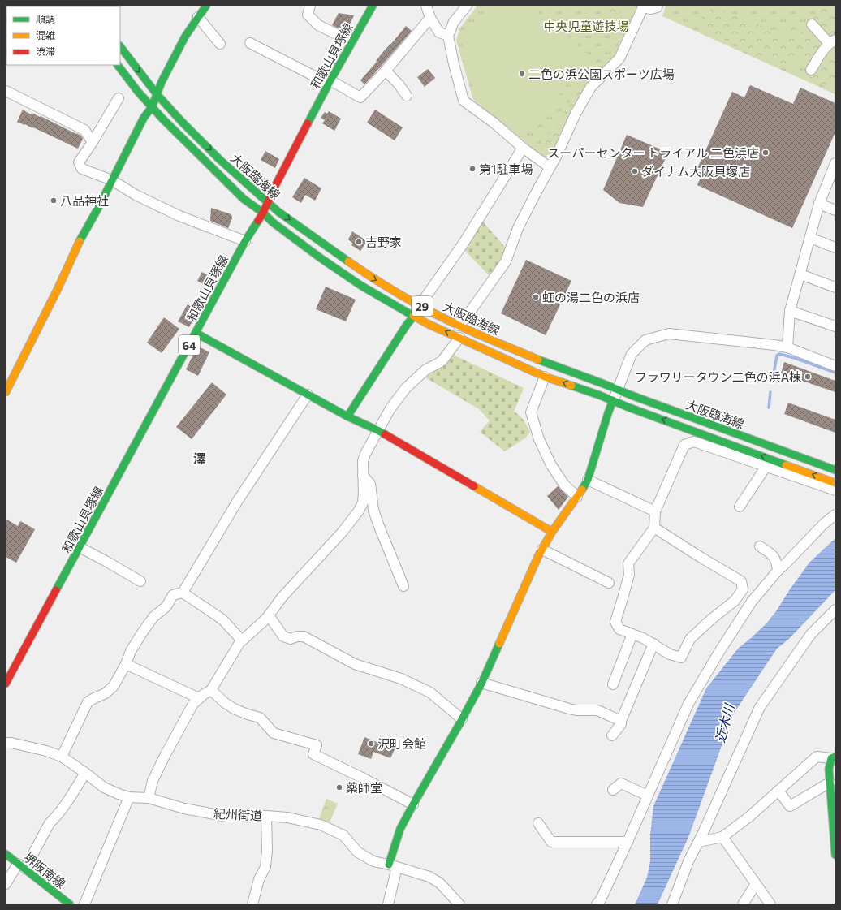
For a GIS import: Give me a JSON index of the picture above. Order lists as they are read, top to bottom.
{
  "streets": {
    "main road": [
      "和歌山貝塚線",
      "大阪臨海線",
      "29",
      "64",
      "堺阪南線"
    ],
    "street": ["紀州街道"]
  },
  "crossings": [
    ["和歌山貝塚線", "大阪臨海線"]
  ],
  "districts": ["澤"],
  "water": ["近木川"],
  "parks": ["中央児童遊技場"],
  "places": [
    "二色の浜公園スポーツ広場",
    "スーパーセンター トライアル 二色浜店",
    "第1駐車場",
    "ダイナム大阪貝塚店",
    "八品神社",
    "吉野家",
    "虹の湯二色の浜店",
    "フラワリータウン二色の浜A棟",
    "沢町会館",
    "薬師堂"
  ],
  "legend": ["順調", "混雑", "渋滞"]
}
